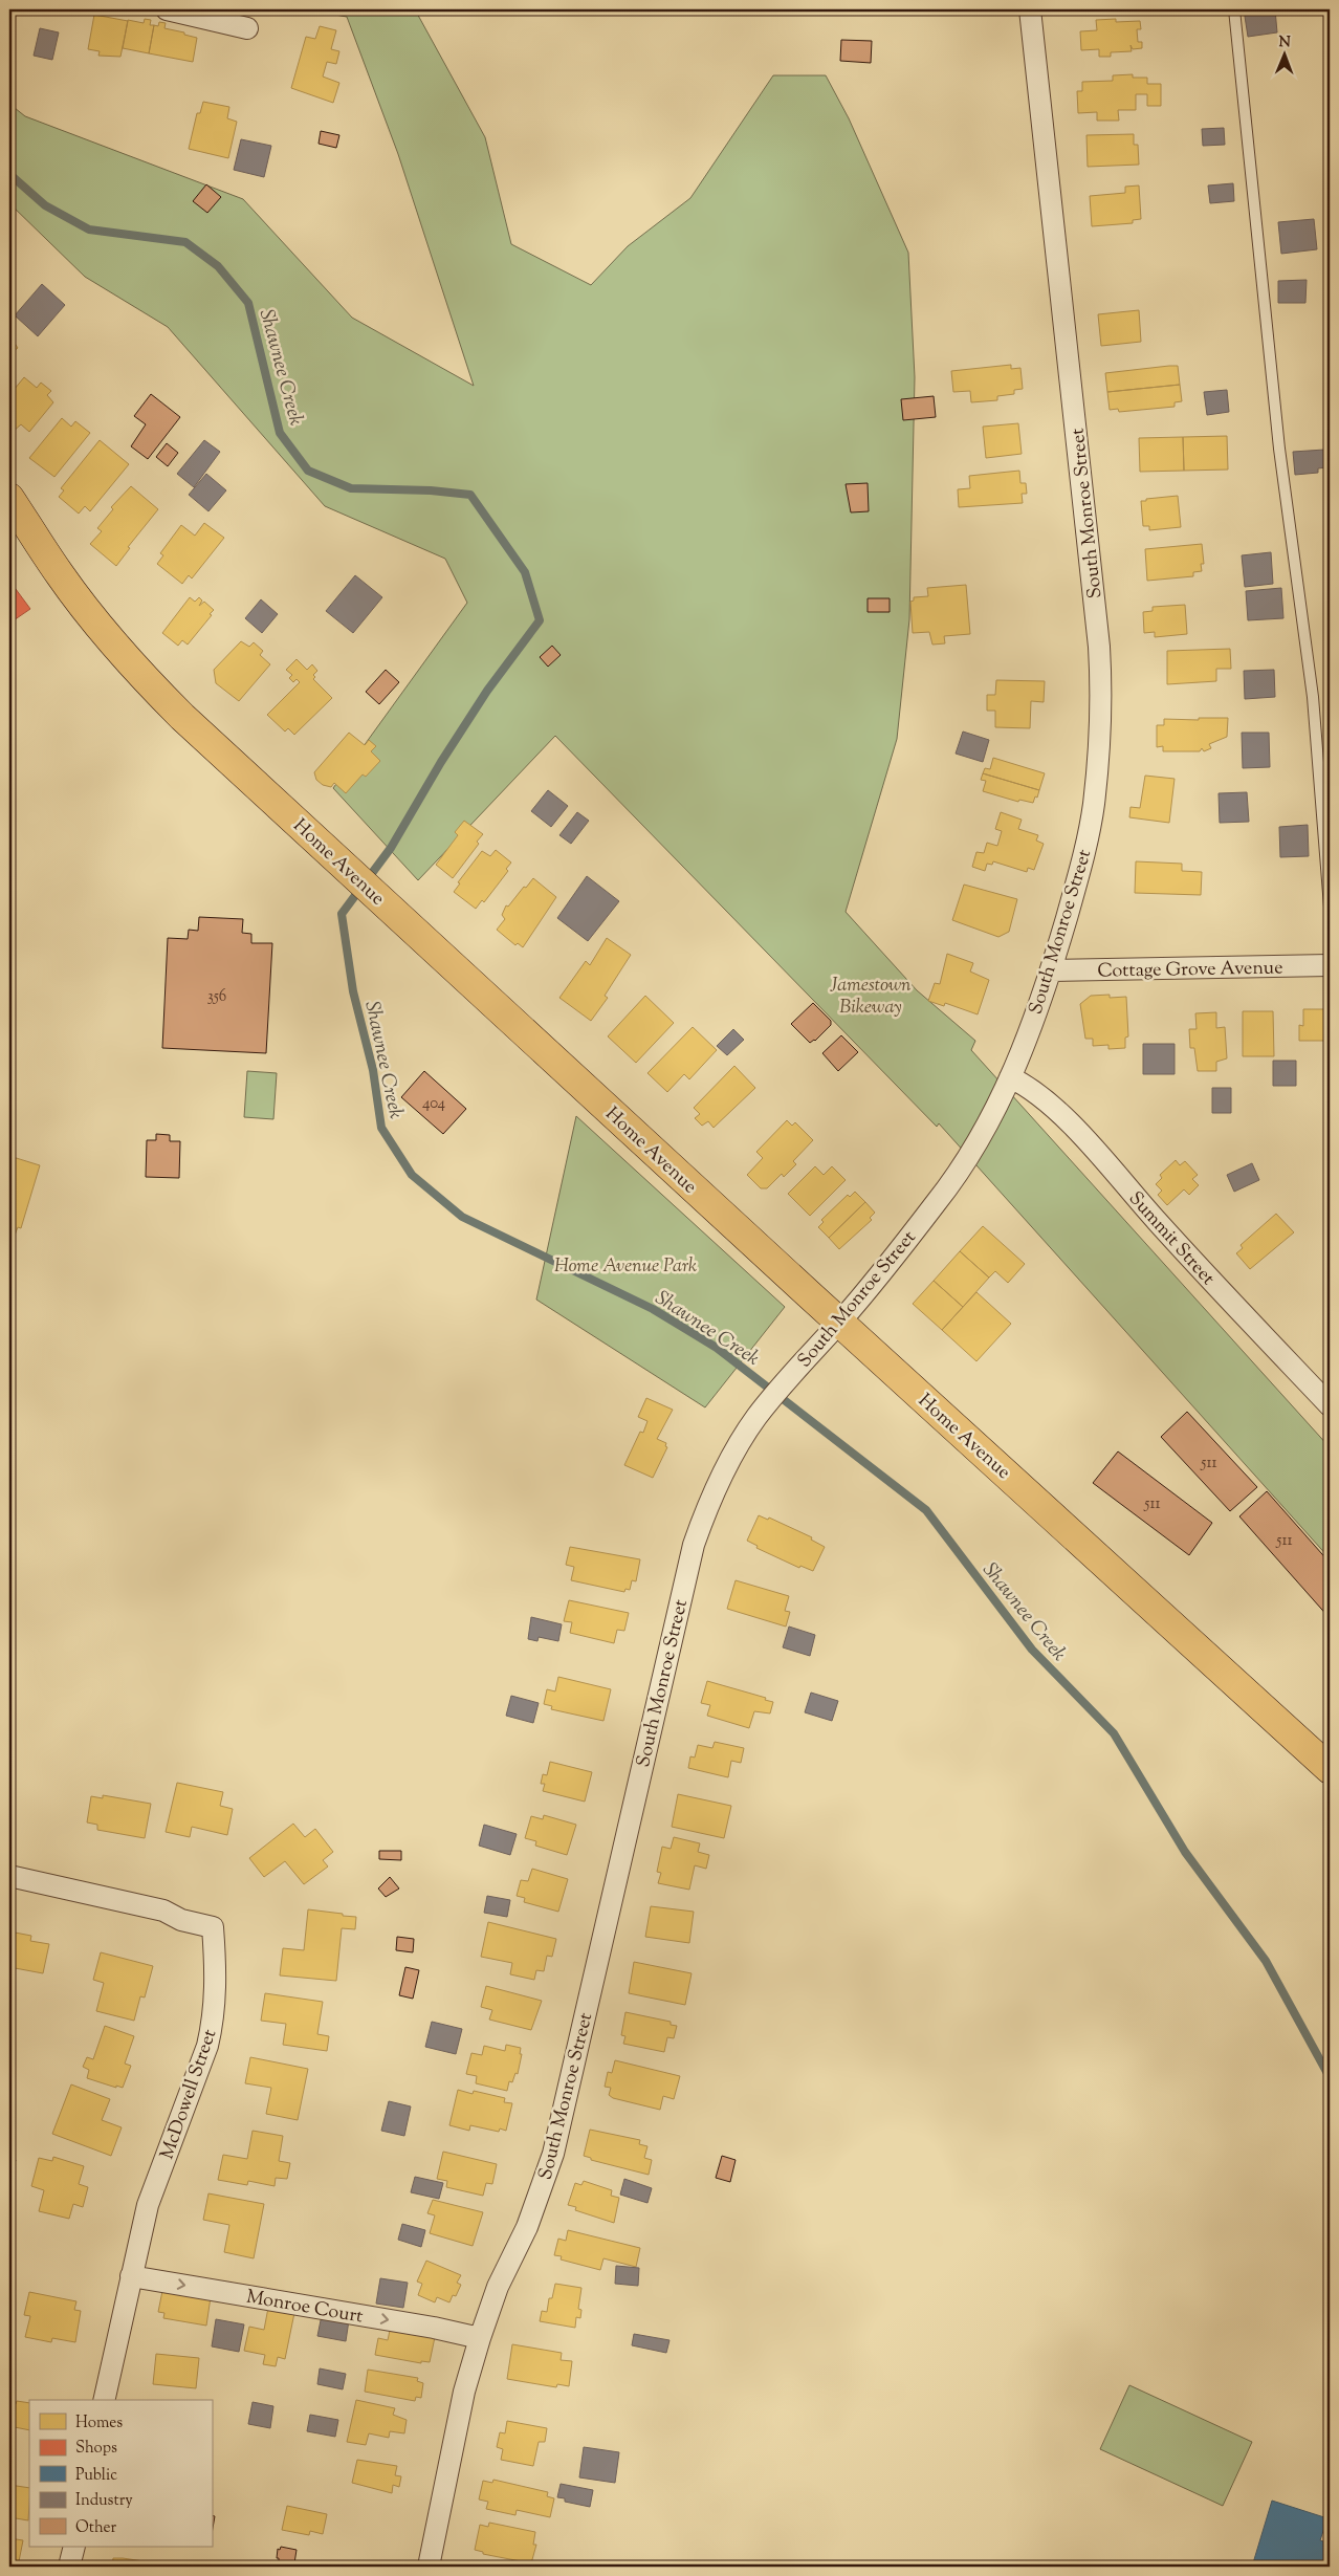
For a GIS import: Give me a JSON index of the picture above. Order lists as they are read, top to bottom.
{
  "streets": {
    "main road": ["Home Avenue"],
    "street": [
      "South Monroe Street",
      "Cottage Grove Avenue",
      "Summit Street",
      "McDowell Street",
      "Monroe Court"
    ]
  },
  "crossings": [
    ["South Monroe Street", "Home Avenue"],
    ["South Monroe Street", "Cottage Grove Avenue"],
    ["South Monroe Street", "Summit Street"],
    ["South Monroe Street", "Monroe Court"],
    ["McDowell Street", "Monroe Court"]
  ],
  "one_way": ["Monroe Court"],
  "water": ["Shawnee Creek"],
  "parks": ["Jamestown Bikeway", "Home Avenue Park"],
  "house_numbers": [
    "356",
    "404",
    "511",
    "511",
    "511"
  ],
  "legend": [
    "Homes",
    "Shops",
    "Public",
    "Industry",
    "Other"
  ],
  "north": "top"
}
